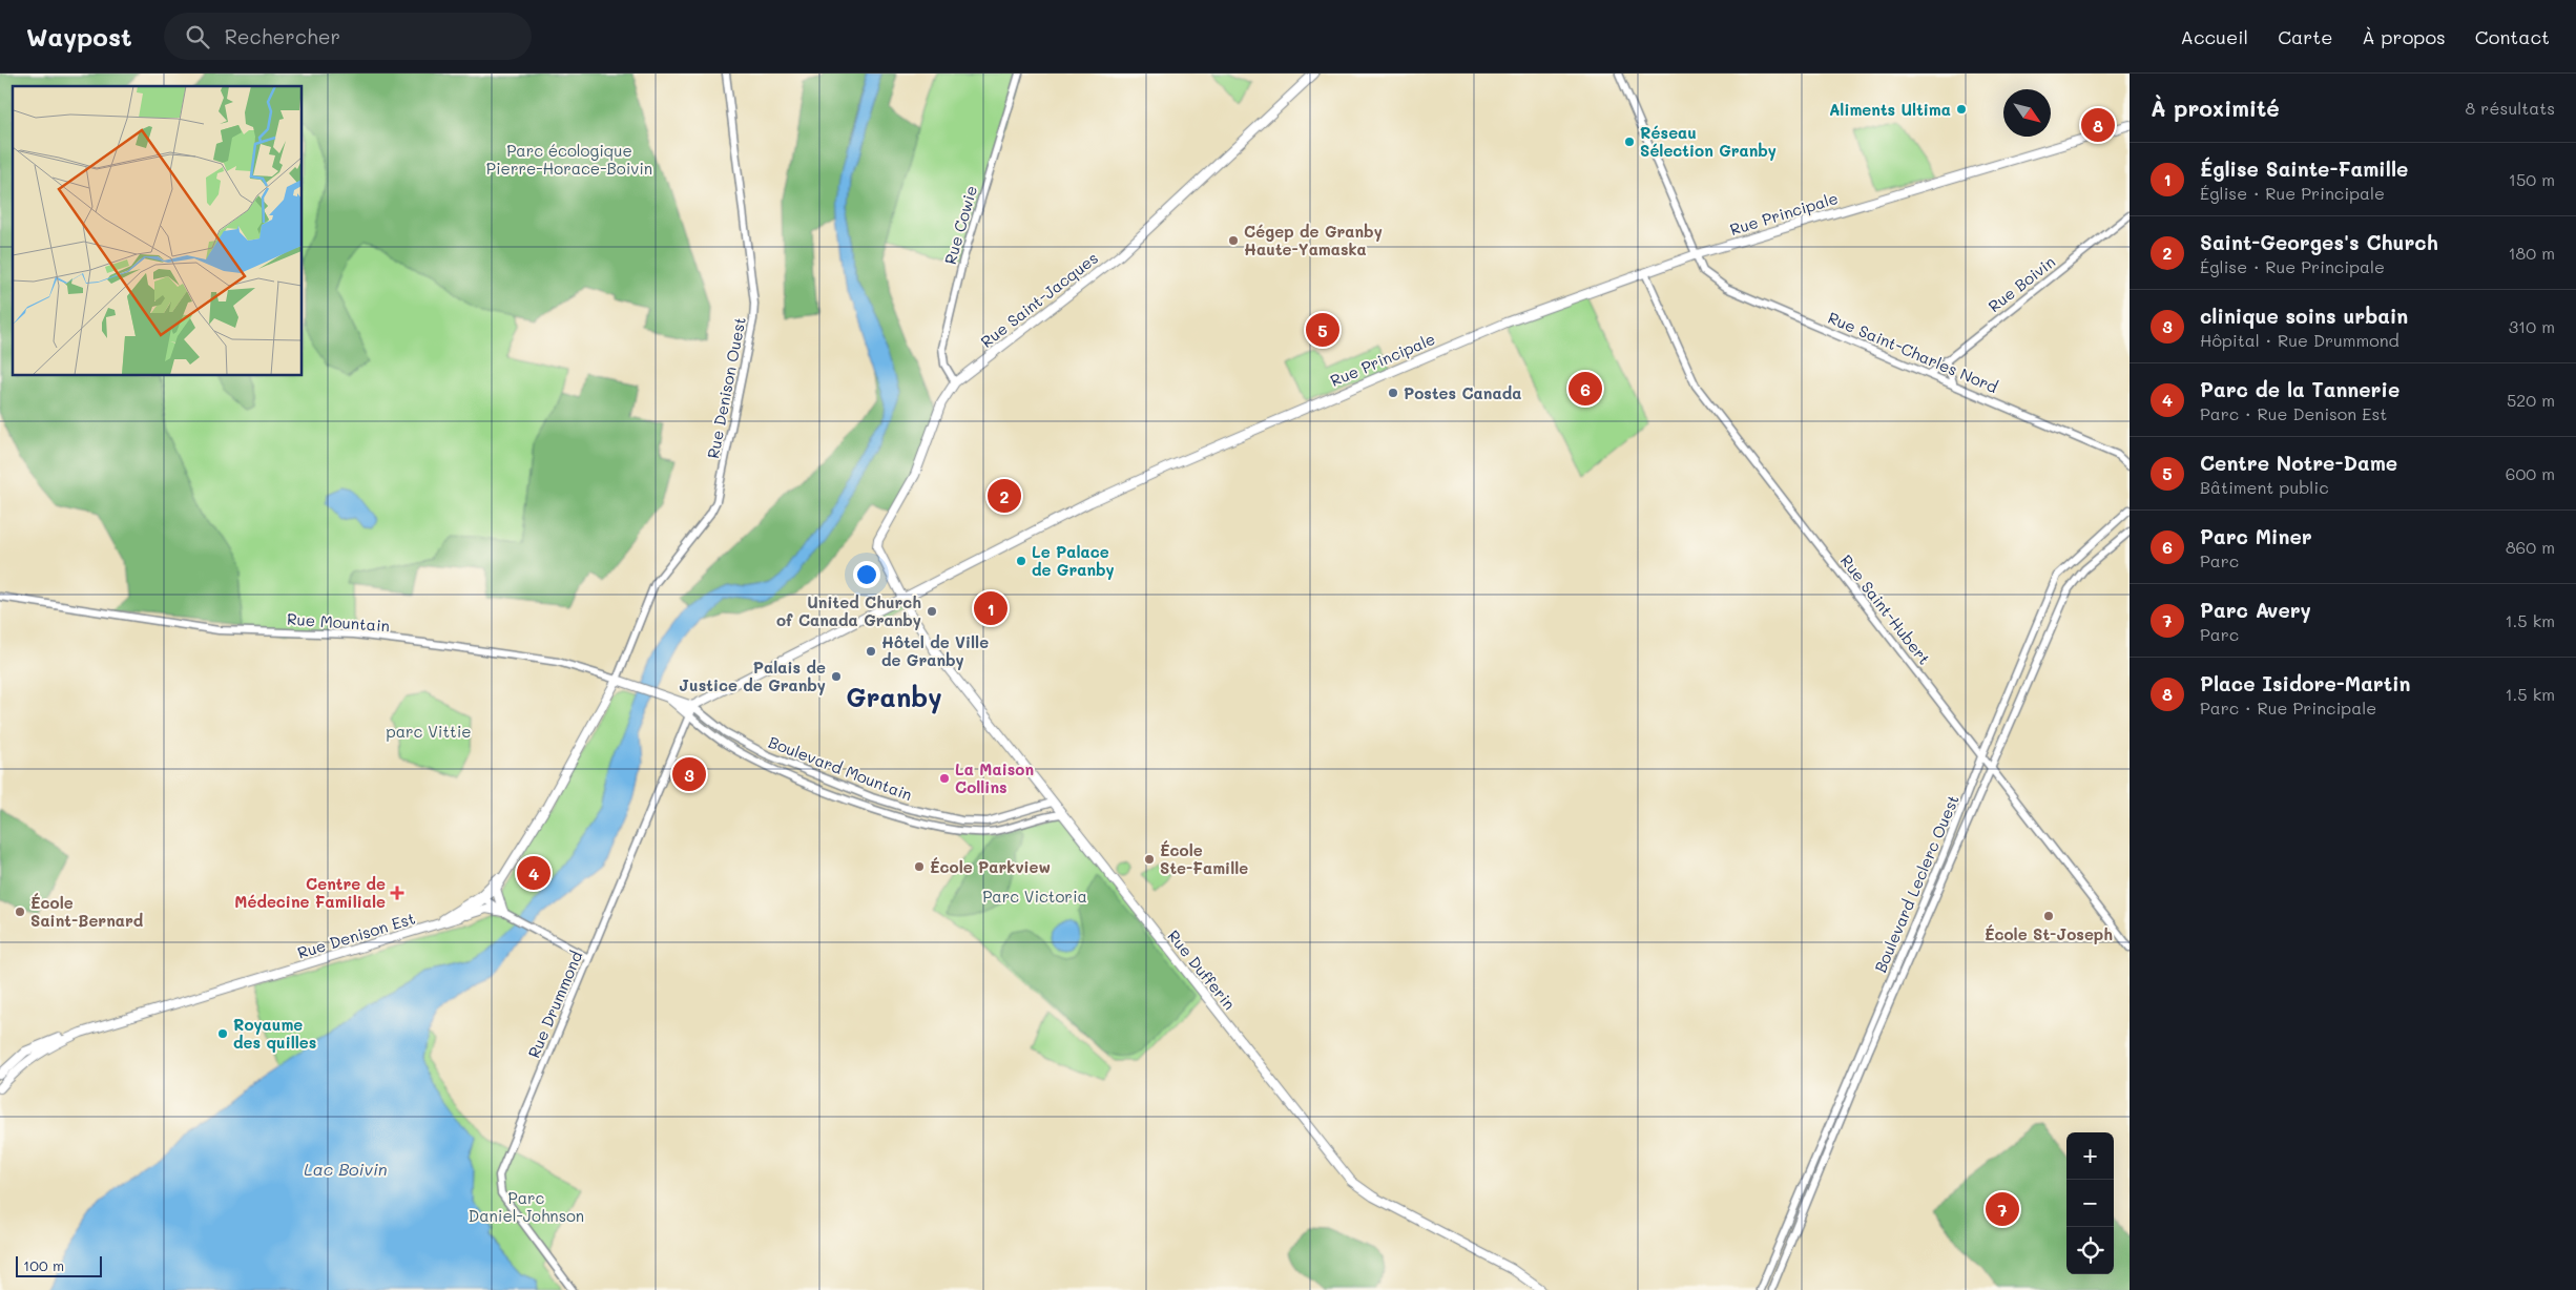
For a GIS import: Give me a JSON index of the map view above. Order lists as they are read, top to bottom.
{
  "streets": {
    "main road": [
      "Rue Principale",
      "Rue Saint-Jacques",
      "Rue Mountain",
      "Rue Denison Est",
      "Rue Dufferin"
    ],
    "street": [
      "Rue Cowie",
      "Rue Boivin",
      "Rue Saint-Charles Nord",
      "Rue Denison Ouest",
      "Rue Saint-Hubert",
      "Boulevard Mountain",
      "Boulevard Leclerc Ouest",
      "Rue Drummond"
    ]
  },
  "crossings": [
    ["Rue Principale", "Rue Saint-Jacques"],
    ["Rue Principale", "Rue Saint-Charles Nord"],
    ["Rue Principale", "Rue Saint-Hubert"],
    ["Rue Principale", "Rue Mountain"],
    ["Rue Principale", "Boulevard Mountain"],
    ["Rue Principale", "Rue Dufferin"],
    ["Rue Cowie", "Rue Saint-Jacques"],
    ["Rue Boivin", "Rue Saint-Charles Nord"],
    ["Rue Saint-Jacques", "Rue Dufferin"],
    ["Rue Denison Ouest", "Rue Mountain"],
    ["Rue Denison Ouest", "Rue Denison Est"],
    ["Rue Saint-Hubert", "Boulevard Leclerc Ouest"],
    ["Rue Mountain", "Boulevard Mountain"],
    ["Rue Mountain", "Rue Denison Est"],
    ["Rue Mountain", "Rue Drummond"],
    ["Boulevard Mountain", "Rue Dufferin"],
    ["Boulevard Mountain", "Rue Drummond"]
  ],
  "districts": ["Granby"],
  "water": ["Lac Boivin"],
  "parks": [
    "Parc écologique Pierre-Horace-Boivin",
    "parc Vittie",
    "Parc Victoria",
    "Parc Daniel-Johnson"
  ],
  "places": {
    "other": [
      "Aliments Ultima",
      "Réseau Sélection Granby",
      "Cégep de Granby Haute-Yamaska",
      "Postes Canada",
      "Le Palace de Granby",
      "United Church of Canada Granby",
      "Hôtel de Ville de Granby",
      "Palais de Justice de Granby",
      "La Maison Collins",
      "École Ste-Famille",
      "École Parkview",
      "École Saint-Bernard",
      "École St-Joseph",
      "Royaume des quilles"
    ],
    "health": ["Centre de Médecine Familiale"]
  },
  "scale_bar": "100 m",
  "north": "bottom right",
  "page": {
    "header": "Waypost",
    "search": "Rechercher",
    "nav": [
      "Accueil",
      "Carte",
      "À propos",
      "Contact"
    ],
    "heading": ["À proximité", "8 résultats"],
    "pins": [
      "8",
      "5",
      "6",
      "2",
      "1",
      "3",
      "4",
      "7"
    ],
    "list": [
      {
        "mark": "1",
        "name": "Église Sainte-Famille",
        "note": "Église · Rue Principale",
        "value": "150 m"
      },
      {
        "mark": "2",
        "name": "Saint-Georges's Church",
        "note": "Église · Rue Principale",
        "value": "180 m"
      },
      {
        "mark": "3",
        "name": "clinique soins urbain",
        "note": "Hôpital · Rue Drummond",
        "value": "310 m"
      },
      {
        "mark": "4",
        "name": "Parc de la Tannerie",
        "note": "Parc · Rue Denison Est",
        "value": "520 m"
      },
      {
        "mark": "5",
        "name": "Centre Notre-Dame",
        "note": "Bâtiment public",
        "value": "600 m"
      },
      {
        "mark": "6",
        "name": "Parc Miner",
        "note": "Parc",
        "value": "860 m"
      },
      {
        "mark": "7",
        "name": "Parc Avery",
        "note": "Parc",
        "value": "1.5 km"
      },
      {
        "mark": "8",
        "name": "Place Isidore-Martin",
        "note": "Parc · Rue Principale",
        "value": "1.5 km"
      }
    ],
    "map_buttons": ["+", "−"],
    "scale": "100 m"
  }
}
